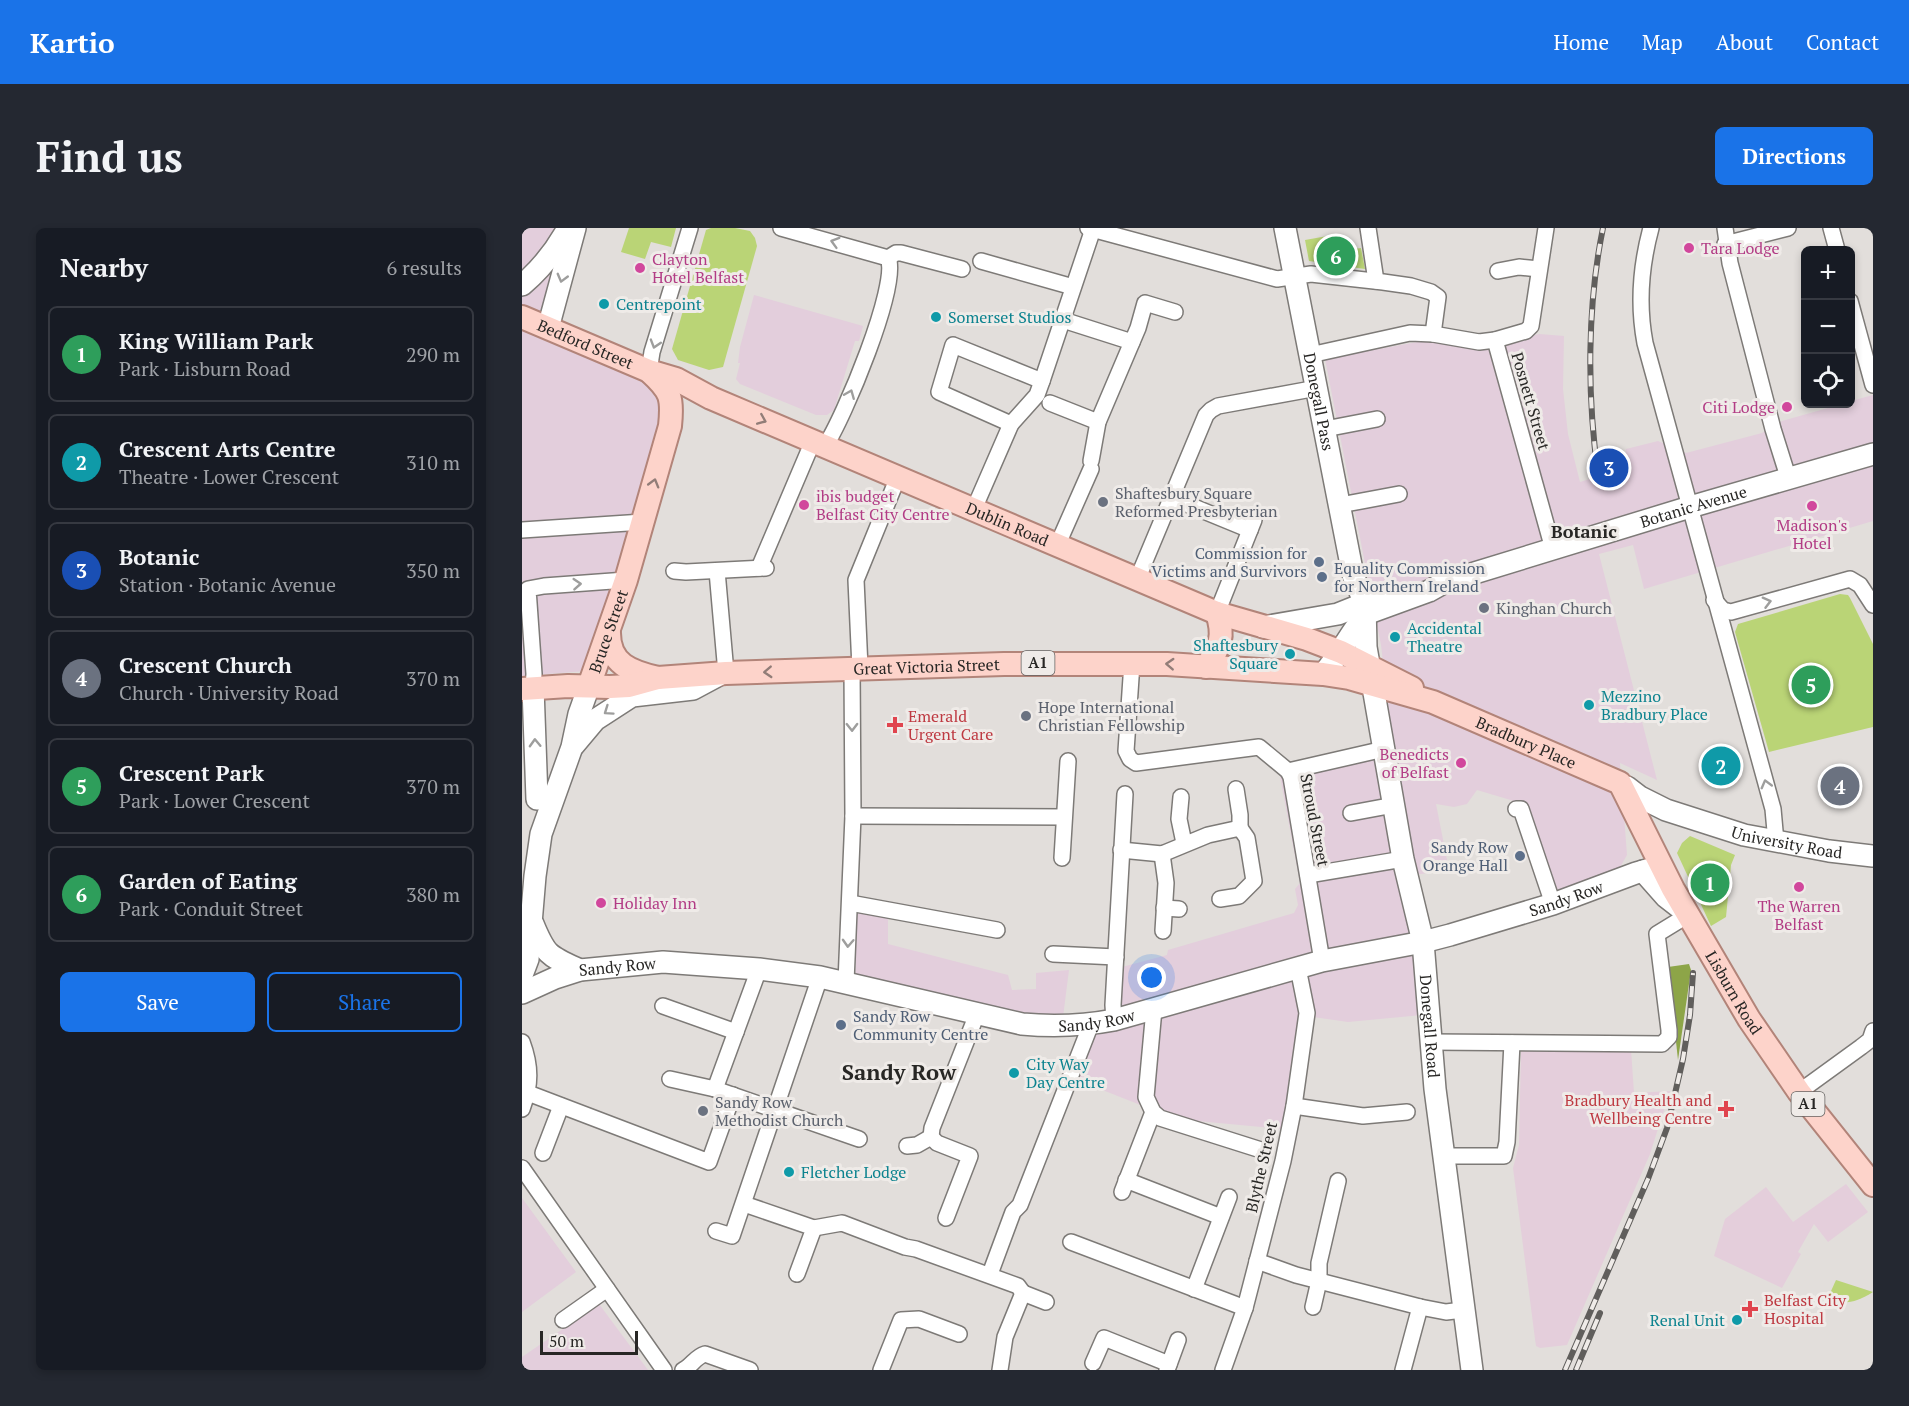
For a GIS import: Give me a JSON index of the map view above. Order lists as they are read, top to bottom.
{
  "streets": {
    "main road": [
      "Bedford Street",
      "Dublin Road",
      "Bruce Street",
      "A1",
      "Great Victoria Street",
      "Bradbury Place",
      "Lisburn Road"
    ],
    "street": [
      "Posnett Street",
      "Donegall Pass",
      "Botanic Avenue",
      "Stroud Street",
      "University Road",
      "Sandy Row",
      "Donegall Road",
      "Blythe Street"
    ]
  },
  "crossings": [
    ["Bedford Street", "Dublin Road"],
    ["Bedford Street", "Bruce Street"],
    ["Posnett Street", "Donegall Pass"],
    ["Posnett Street", "Botanic Avenue"],
    ["Donegall Pass", "Botanic Avenue"],
    ["Dublin Road", "Bruce Street"],
    ["Dublin Road", "Great Victoria Street"],
    ["Bruce Street", "Great Victoria Street"],
    ["Great Victoria Street", "Bradbury Place"],
    ["Great Victoria Street", "Stroud Street"],
    ["Great Victoria Street", "Donegall Road"],
    ["Bradbury Place", "University Road"],
    ["Bradbury Place", "Lisburn Road"],
    ["Bradbury Place", "Donegall Road"],
    ["Stroud Street", "Sandy Row"],
    ["University Road", "Lisburn Road"],
    ["Sandy Row", "Lisburn Road"],
    ["Sandy Row", "Donegall Road"],
    ["Sandy Row", "Blythe Street"]
  ],
  "districts": ["Botanic", "Sandy Row"],
  "places": {
    "other": [
      "Tara Lodge",
      "Clayton Hotel Belfast",
      "Centrepoint",
      "Somerset Studios",
      "Citi Lodge",
      "Shaftesbury Square Reformed Presbyterian",
      "ibis budget Belfast City Centre",
      "Madison's Hotel",
      "Commission for Victims and Survivors",
      "Equality Commission for Northern Ireland",
      "Kinghan Church",
      "Accidental Theatre",
      "Shaftesbury Square",
      "Mezzino Bradbury Place",
      "Hope International Christian Fellowship",
      "Benedicts of Belfast",
      "Sandy Row Orange Hall",
      "The Warren Belfast",
      "Holiday Inn",
      "Sandy Row Community Centre",
      "City Way Day Centre",
      "Sandy Row Methodist Church",
      "Fletcher Lodge",
      "Renal Unit"
    ],
    "health": ["Emerald Urgent Care", "Bradbury Health and Wellbeing Centre", "Belfast City Hospital"]
  },
  "scale_bar": "50 m",
  "page": {
    "header": "Kartio",
    "nav": [
      "Home",
      "Map",
      "About",
      "Contact"
    ],
    "buttons": [
      "Directions",
      ["Save", "Share"]
    ],
    "title": "Find us",
    "heading": ["Nearby", "6 results"],
    "pins": [
      "6",
      "3",
      "5",
      "2",
      "4",
      "1"
    ],
    "map_buttons": ["+", "−"],
    "list": [
      {
        "mark": "1",
        "name": "King William Park",
        "note": "Park · Lisburn Road",
        "value": "290 m"
      },
      {
        "mark": "2",
        "name": "Crescent Arts Centre",
        "note": "Theatre · Lower Crescent",
        "value": "310 m"
      },
      {
        "mark": "3",
        "name": "Botanic",
        "note": "Station · Botanic Avenue",
        "value": "350 m"
      },
      {
        "mark": "4",
        "name": "Crescent Church",
        "note": "Church · University Road",
        "value": "370 m"
      },
      {
        "mark": "5",
        "name": "Crescent Park",
        "note": "Park · Lower Crescent",
        "value": "370 m"
      },
      {
        "mark": "6",
        "name": "Garden of Eating",
        "note": "Park · Conduit Street",
        "value": "380 m"
      }
    ],
    "scale": "50 m"
  }
}
